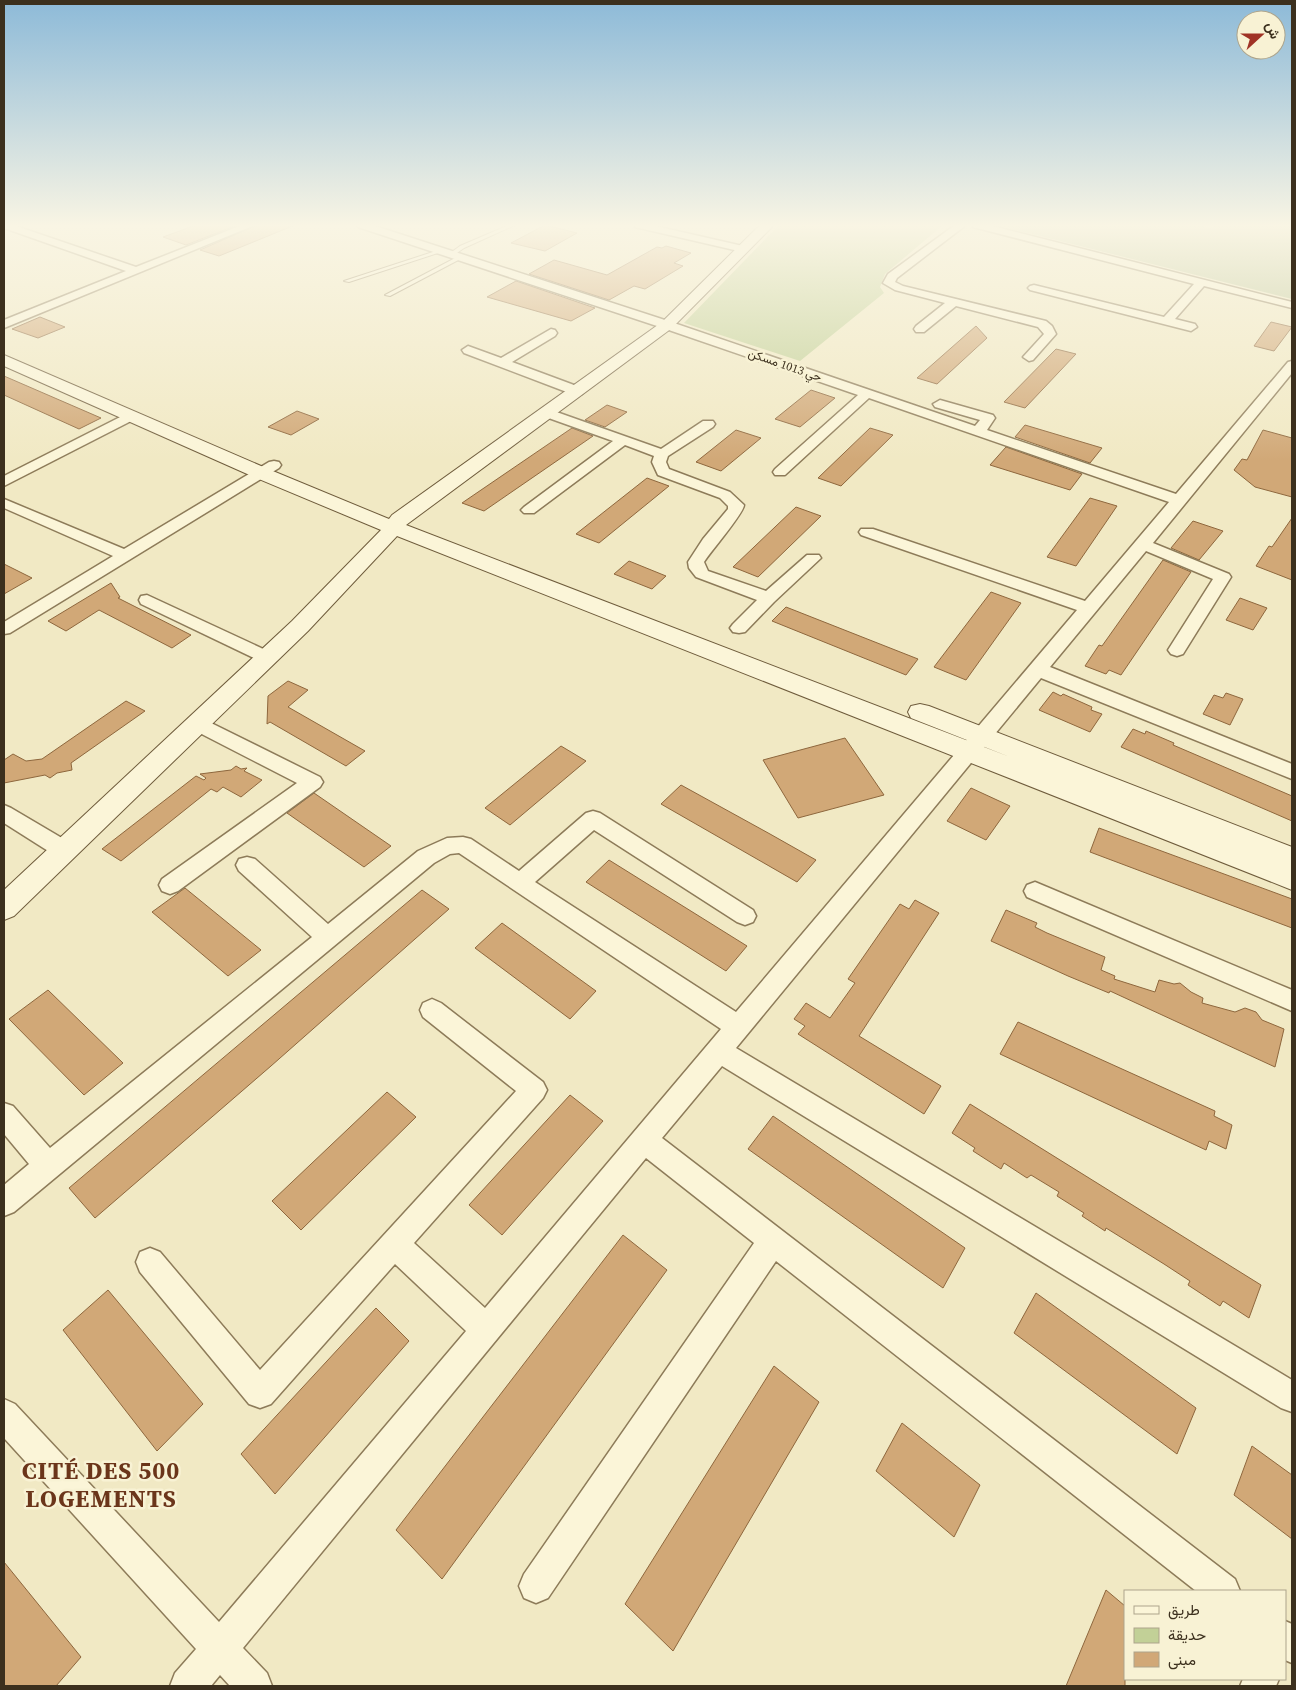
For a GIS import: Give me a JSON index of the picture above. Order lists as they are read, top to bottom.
{
  "streets": {
    "street": ["حي 1013 مسكن"]
  },
  "districts": ["CITÉ DES 500 LOGEMENTS"],
  "legend": ["طريق", "حديقة", "مبنى"],
  "north": "right"
}
